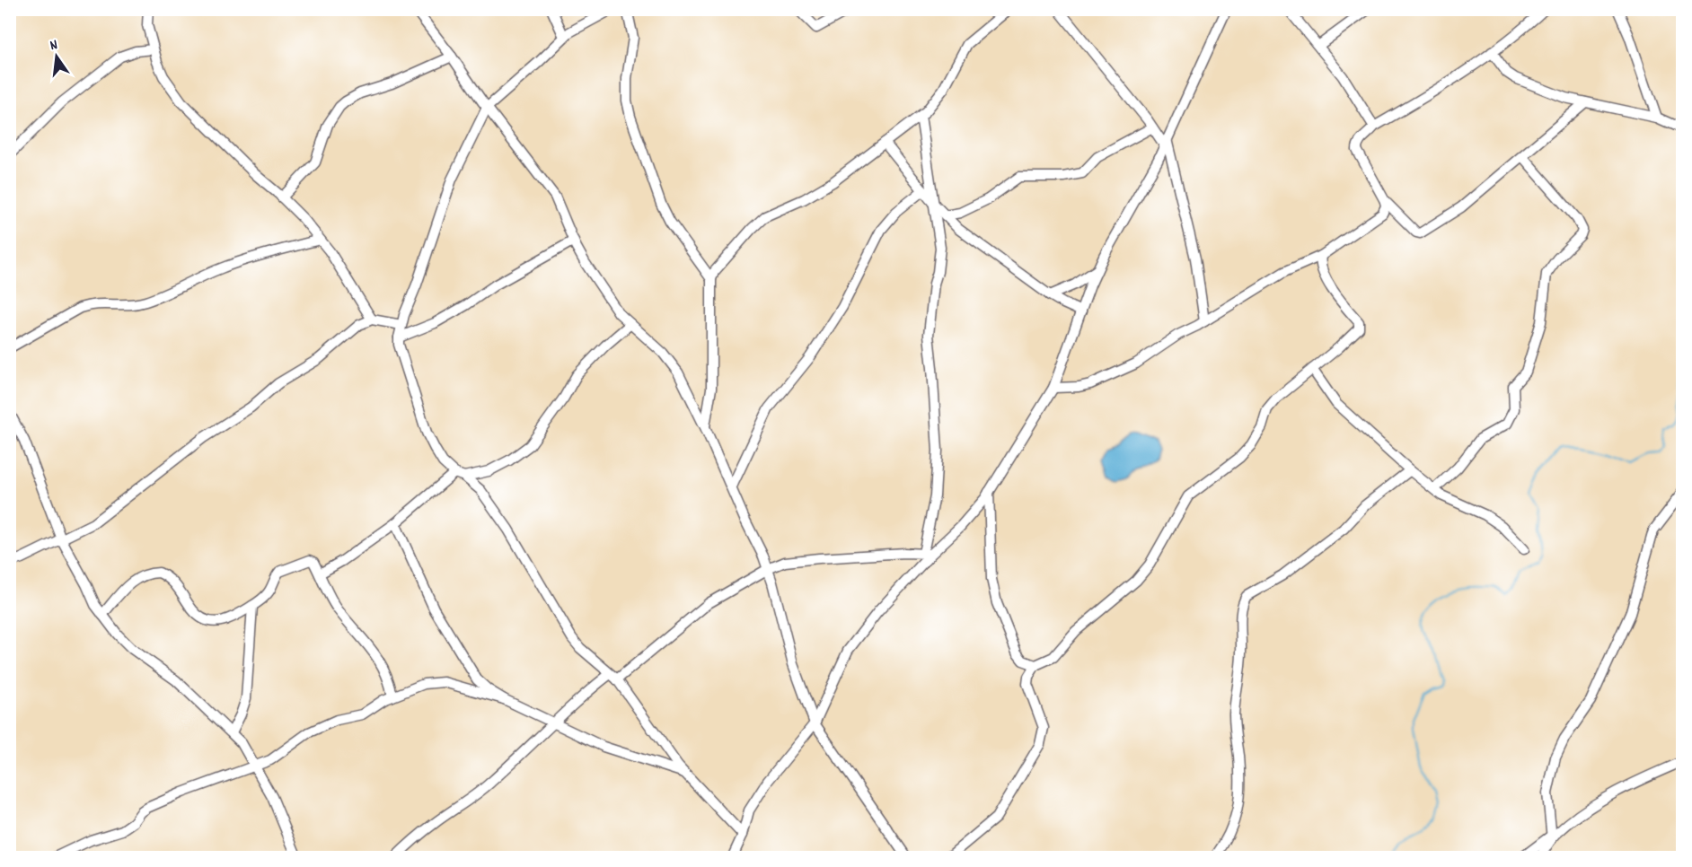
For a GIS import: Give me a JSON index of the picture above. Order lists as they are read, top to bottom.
{
  "north": "top"
}
